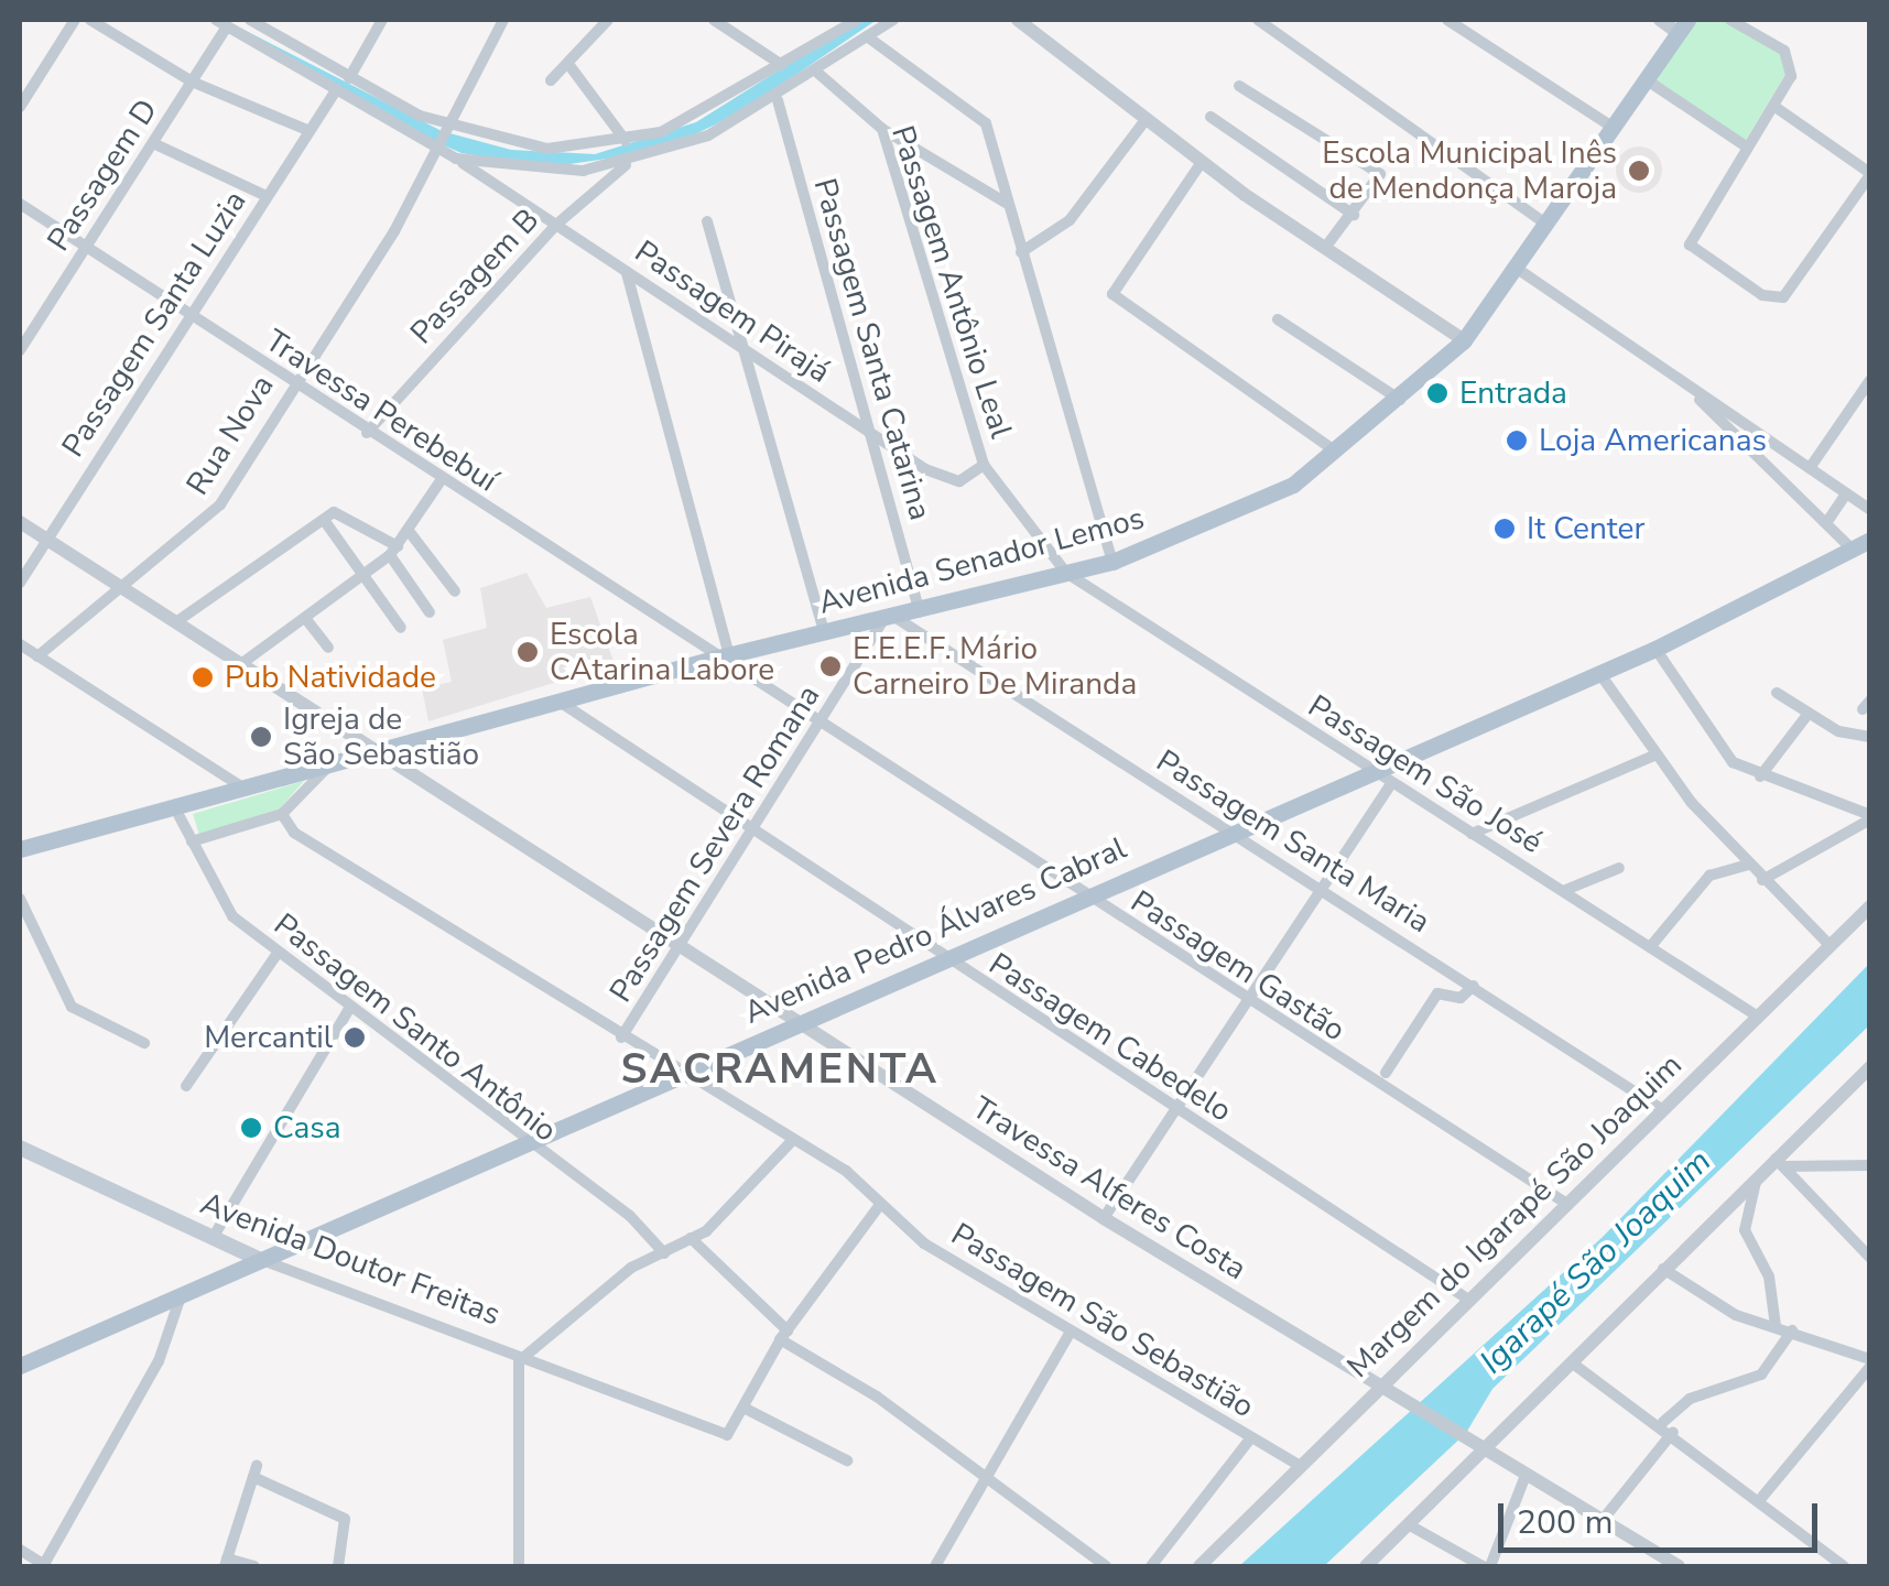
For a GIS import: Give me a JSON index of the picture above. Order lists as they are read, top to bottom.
{
  "streets": {
    "main road": ["Avenida Senador Lemos", "Avenida Pedro Álvares Cabral", "Avenida Doutor Freitas"],
    "street": [
      "Passagem D",
      "Passagem B",
      "Passagem Antônio Leal",
      "Passagem Pirajá",
      "Passagem Santa Luzia",
      "Passagem Santa Catarina",
      "Travessa Perebebuí",
      "Rua Nova",
      "Passagem São José",
      "Passagem Santa Maria",
      "Passagem Severa Romana",
      "Passagem Gastão",
      "Passagem Santo Antônio",
      "Passagem Cabedelo",
      "Travessa Alferes Costa",
      "Margem do Igarapé São Joaquim",
      "Passagem São Sebastião"
    ]
  },
  "crossings": [
    ["Passagem D", "Travessa Perebebuí"],
    ["Passagem B", "Passagem Pirajá"],
    ["Passagem B", "Travessa Perebebuí"],
    ["Passagem Antônio Leal", "Passagem Pirajá"],
    ["Passagem Antônio Leal", "Avenida Senador Lemos"],
    ["Passagem Antônio Leal", "Passagem São José"],
    ["Passagem Pirajá", "Passagem Santa Catarina"],
    ["Passagem Santa Luzia", "Travessa Perebebuí"],
    ["Passagem Santa Luzia", "Travessa Alferes Costa"],
    ["Passagem Santa Catarina", "Avenida Senador Lemos"],
    ["Travessa Perebebuí", "Rua Nova"],
    ["Travessa Perebebuí", "Avenida Senador Lemos"],
    ["Travessa Perebebuí", "Passagem Gastão"],
    ["Rua Nova", "Travessa Alferes Costa"],
    ["Avenida Senador Lemos", "Passagem São José"],
    ["Avenida Senador Lemos", "Passagem Santa Maria"],
    ["Avenida Senador Lemos", "Passagem Severa Romana"],
    ["Avenida Senador Lemos", "Passagem Gastão"],
    ["Avenida Senador Lemos", "Passagem Santo Antônio"],
    ["Avenida Senador Lemos", "Passagem Cabedelo"],
    ["Avenida Senador Lemos", "Travessa Alferes Costa"],
    ["Passagem São José", "Avenida Pedro Álvares Cabral"],
    ["Passagem São José", "Margem do Igarapé São Joaquim"],
    ["Passagem Santa Maria", "Passagem Severa Romana"],
    ["Passagem Santa Maria", "Avenida Pedro Álvares Cabral"],
    ["Passagem Santa Maria", "Margem do Igarapé São Joaquim"],
    ["Passagem Severa Romana", "Passagem Gastão"],
    ["Passagem Severa Romana", "Passagem Cabedelo"],
    ["Passagem Severa Romana", "Travessa Alferes Costa"],
    ["Passagem Severa Romana", "Passagem São Sebastião"],
    ["Avenida Pedro Álvares Cabral", "Passagem Gastão"],
    ["Avenida Pedro Álvares Cabral", "Passagem Santo Antônio"],
    ["Avenida Pedro Álvares Cabral", "Passagem Cabedelo"],
    ["Avenida Pedro Álvares Cabral", "Travessa Alferes Costa"],
    ["Avenida Pedro Álvares Cabral", "Avenida Doutor Freitas"],
    ["Avenida Pedro Álvares Cabral", "Passagem São Sebastião"],
    ["Passagem Gastão", "Margem do Igarapé São Joaquim"],
    ["Passagem Cabedelo", "Margem do Igarapé São Joaquim"],
    ["Travessa Alferes Costa", "Margem do Igarapé São Joaquim"],
    ["Margem do Igarapé São Joaquim", "Passagem São Sebastião"]
  ],
  "districts": ["SACRAMENTA"],
  "water": ["Igarapé São Joaquim"],
  "places": [
    "Escola Municipal Inês de Mendonça Maroja",
    "Entrada",
    "Loja Americanas",
    "It Center",
    "Escola CAtarina Labore",
    "E.E.E.F. Mário Carneiro De Miranda",
    "Pub Natividade",
    "Igreja de São Sebastião",
    "Mercantil",
    "Casa"
  ],
  "scale_bar": "200 m"
}
